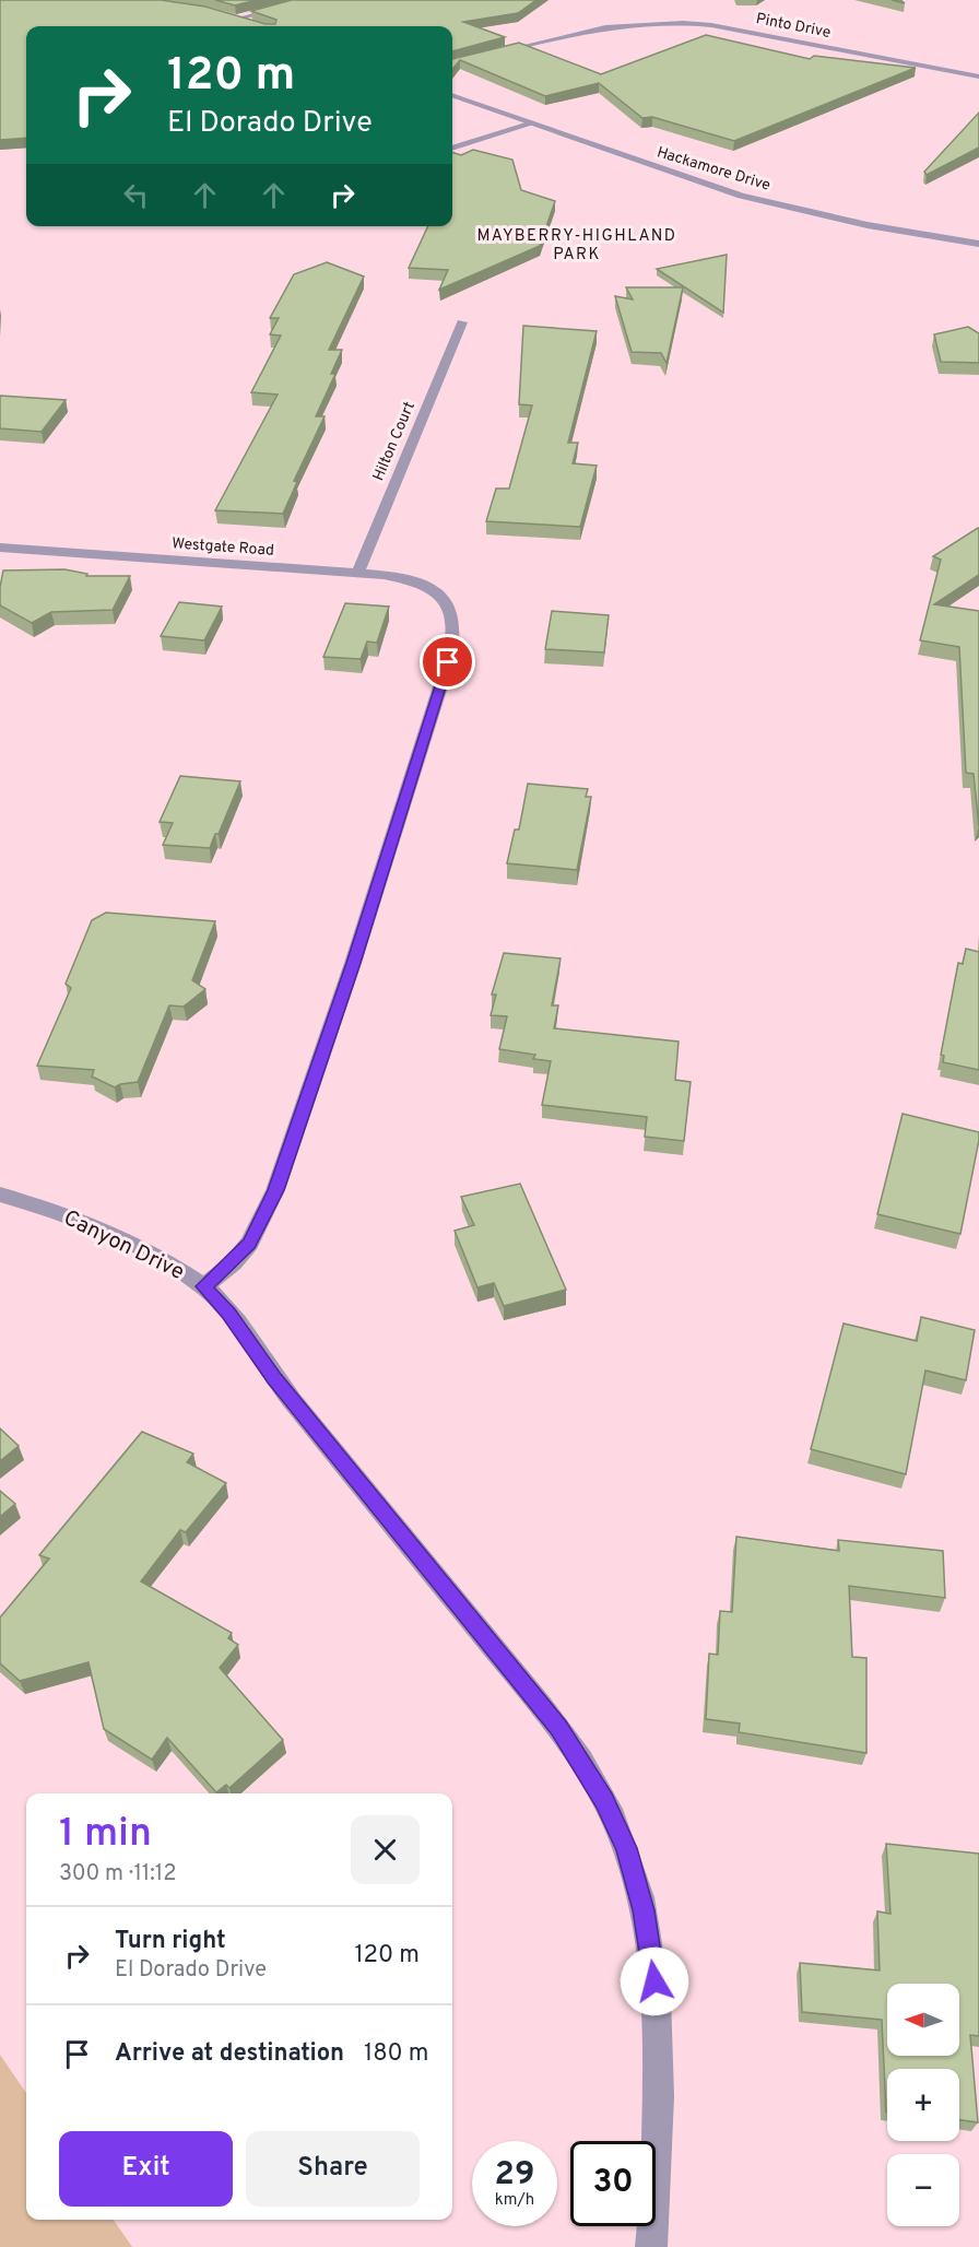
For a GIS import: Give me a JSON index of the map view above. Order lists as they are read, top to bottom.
{
  "streets": {
    "street": [
      "Pinto Drive",
      "Hackamore Drive",
      "Hilton Court",
      "Westgate Road",
      "Canyon Drive"
    ]
  },
  "crossings": [
    ["Hilton Court", "Westgate Road"],
    ["Westgate Road", "Canyon Drive"]
  ],
  "districts": ["MAYBERRY-HIGHLAND PARK"],
  "north": "left",
  "page": {
    "turn": ["120 m", "El Dorado Drive"],
    "heading": ["1 min", "300 m · 11:12"],
    "list": [
      {
        "name": "Turn right",
        "note": "El Dorado Drive",
        "value": "120 m"
      },
      {
        "name": "Arrive at destination",
        "value": "180 m"
      }
    ],
    "map_buttons": ["+", "−"],
    "buttons": ["Exit", "Share"],
    "speed": "29 km/h",
    "limit": "30"
  }
}
